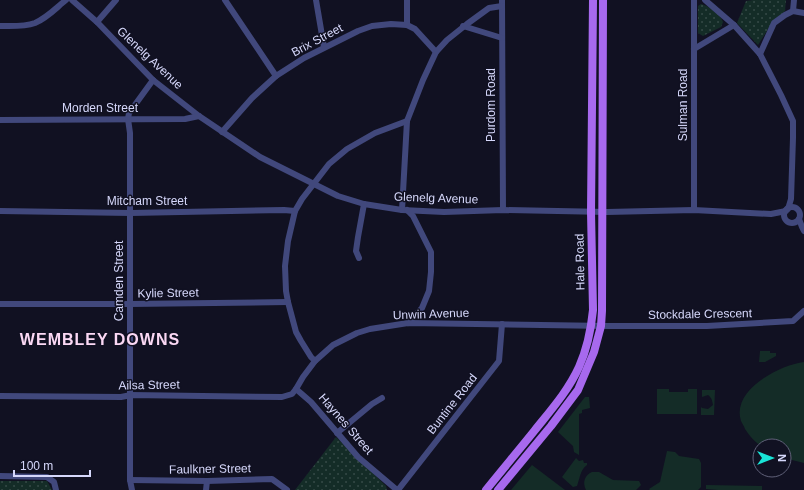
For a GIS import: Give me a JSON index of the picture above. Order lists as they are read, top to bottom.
{
  "streets": {
    "main road": ["Hale Road"],
    "street": [
      "Brix Street",
      "Glenelg Avenue",
      "Purdom Road",
      "Sulman Road",
      "Morden Street",
      "Mitcham Street",
      "Camden Street",
      "Kylie Street",
      "Unwin Avenue",
      "Stockdale Crescent",
      "Ailsa Street",
      "Buntine Road",
      "Haynes Street",
      "Faulkner Street"
    ]
  },
  "crossings": [
    ["Brix Street", "Glenelg Avenue"],
    ["Glenelg Avenue", "Purdom Road"],
    ["Glenelg Avenue", "Sulman Road"],
    ["Glenelg Avenue", "Morden Street"],
    ["Glenelg Avenue", "Hale Road"],
    ["Morden Street", "Camden Street"],
    ["Mitcham Street", "Camden Street"],
    ["Hale Road", "Unwin Avenue"],
    ["Hale Road", "Stockdale Crescent"],
    ["Camden Street", "Kylie Street"],
    ["Camden Street", "Ailsa Street"],
    ["Camden Street", "Faulkner Street"],
    ["Unwin Avenue", "Stockdale Crescent"],
    ["Unwin Avenue", "Ailsa Street"],
    ["Unwin Avenue", "Buntine Road"],
    ["Unwin Avenue", "Haynes Street"],
    ["Ailsa Street", "Haynes Street"],
    ["Buntine Road", "Haynes Street"]
  ],
  "districts": ["WEMBLEY DOWNS"],
  "scale_bar": "100 m",
  "north": "right"
}
